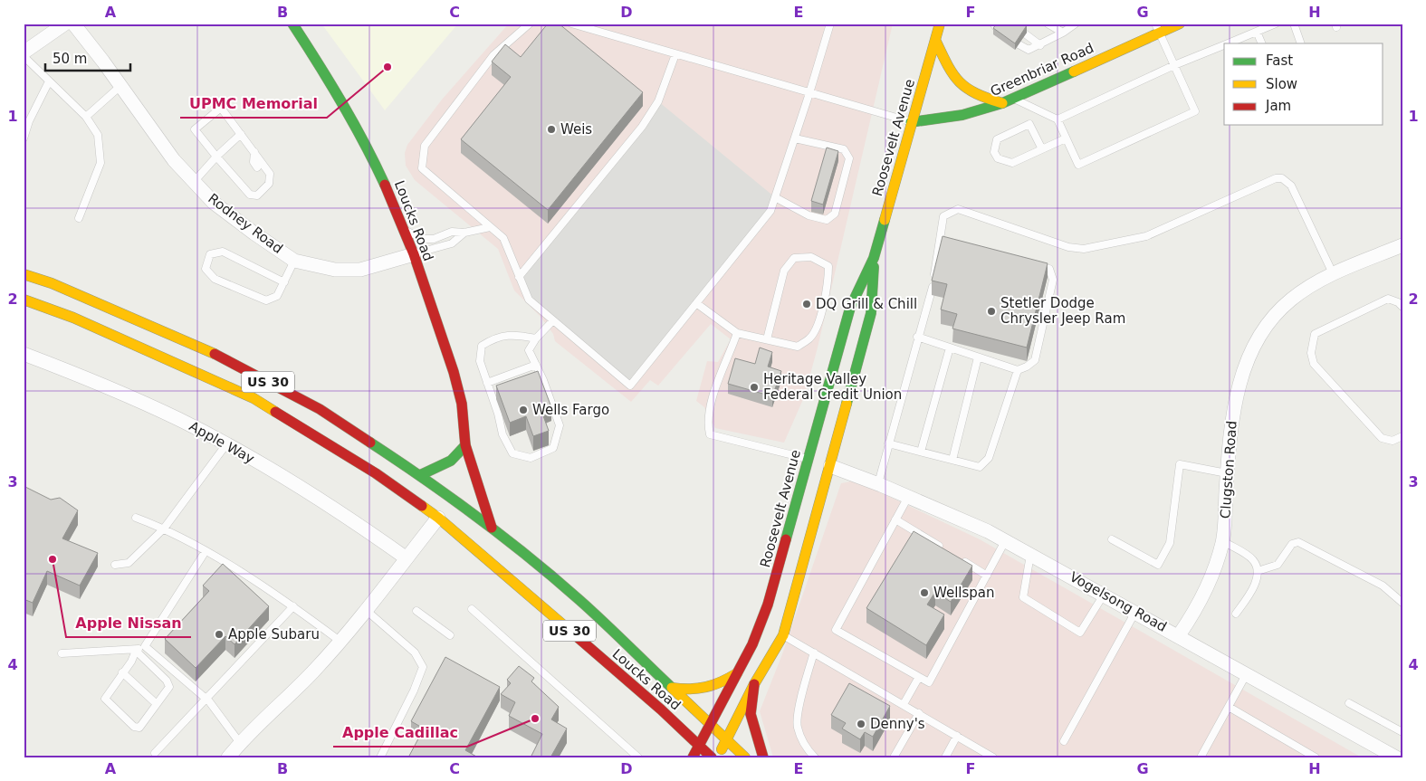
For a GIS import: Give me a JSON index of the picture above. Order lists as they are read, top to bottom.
{
  "streets": {
    "main road": [
      "Greenbriar Road",
      "Roosevelt Avenue",
      "Loucks Road",
      "US 30"
    ],
    "street": [
      "Rodney Road",
      "Apple Way",
      "Clugston Road",
      "Vogelsong Road"
    ]
  },
  "crossings": [
    ["Greenbriar Road", "Roosevelt Avenue"],
    ["Roosevelt Avenue", "Loucks Road"],
    ["Roosevelt Avenue", "Vogelsong Road"],
    ["Loucks Road", "Rodney Road"],
    ["Loucks Road", "US 30"],
    ["Clugston Road", "Vogelsong Road"]
  ],
  "places": [
    "UPMC Memorial",
    "Weis",
    "DQ Grill & Chill",
    "Stetler Dodge Chrysler Jeep Ram",
    "Heritage Valley Federal Credit Union",
    "Wells Fargo",
    "Apple Nissan",
    "Wellspan",
    "Apple Subaru",
    "Apple Cadillac",
    "Denny's"
  ],
  "legend": ["Fast", "Slow", "Jam"],
  "scale_bar": "50 m",
  "grid": {
    "columns": [
      "A",
      "B",
      "C",
      "D",
      "E",
      "F",
      "G",
      "H"
    ],
    "rows": [
      "1",
      "2",
      "3",
      "4"
    ]
  }
}
